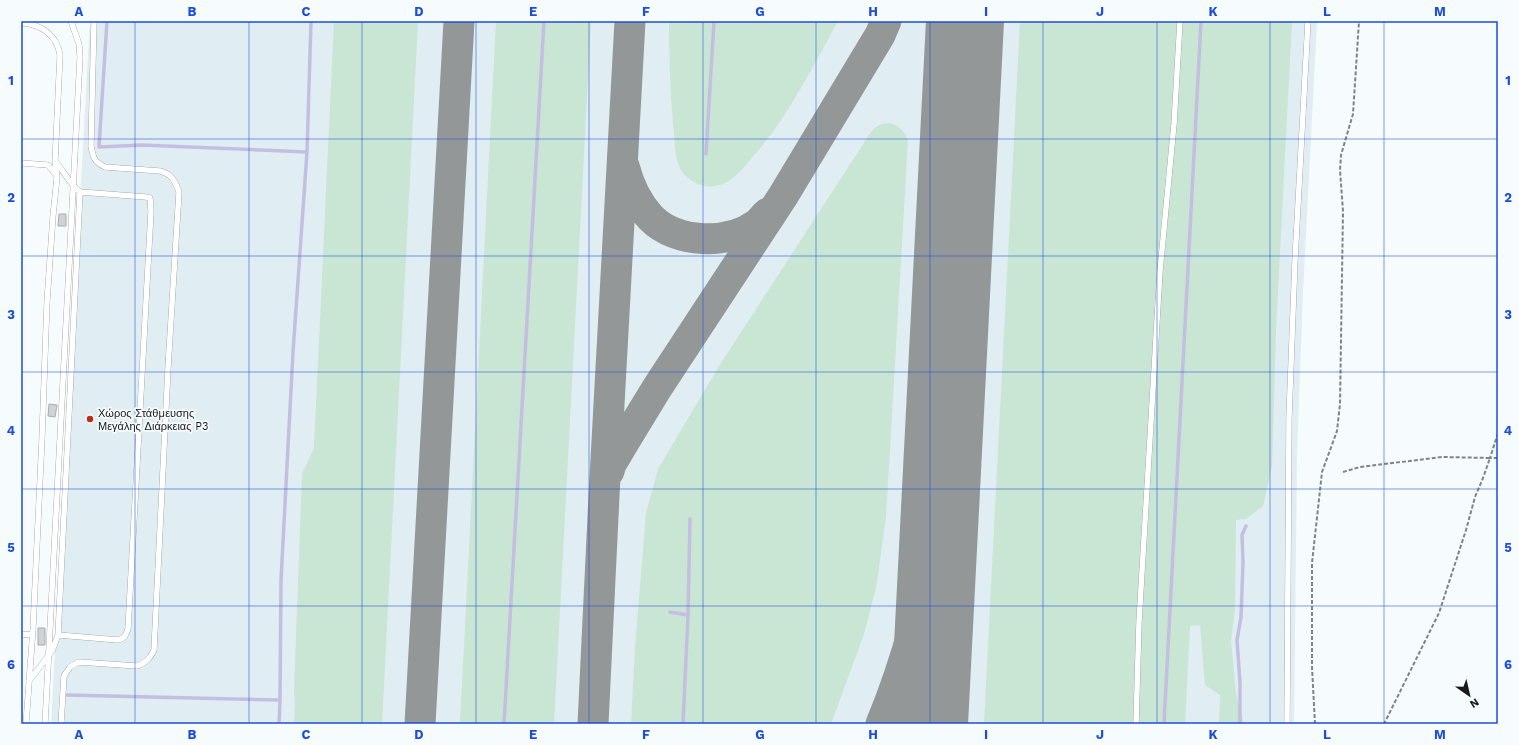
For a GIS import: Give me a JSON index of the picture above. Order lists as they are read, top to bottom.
{
  "places": ["Χώρος Στάθμευσης Μεγάλης Διάρκειας P3"],
  "north": "bottom right",
  "grid": {
    "columns": [
      "A",
      "B",
      "C",
      "D",
      "E",
      "F",
      "G",
      "H",
      "I",
      "J",
      "K",
      "L",
      "M"
    ],
    "rows": [
      "1",
      "2",
      "3",
      "4",
      "5",
      "6"
    ]
  }
}
